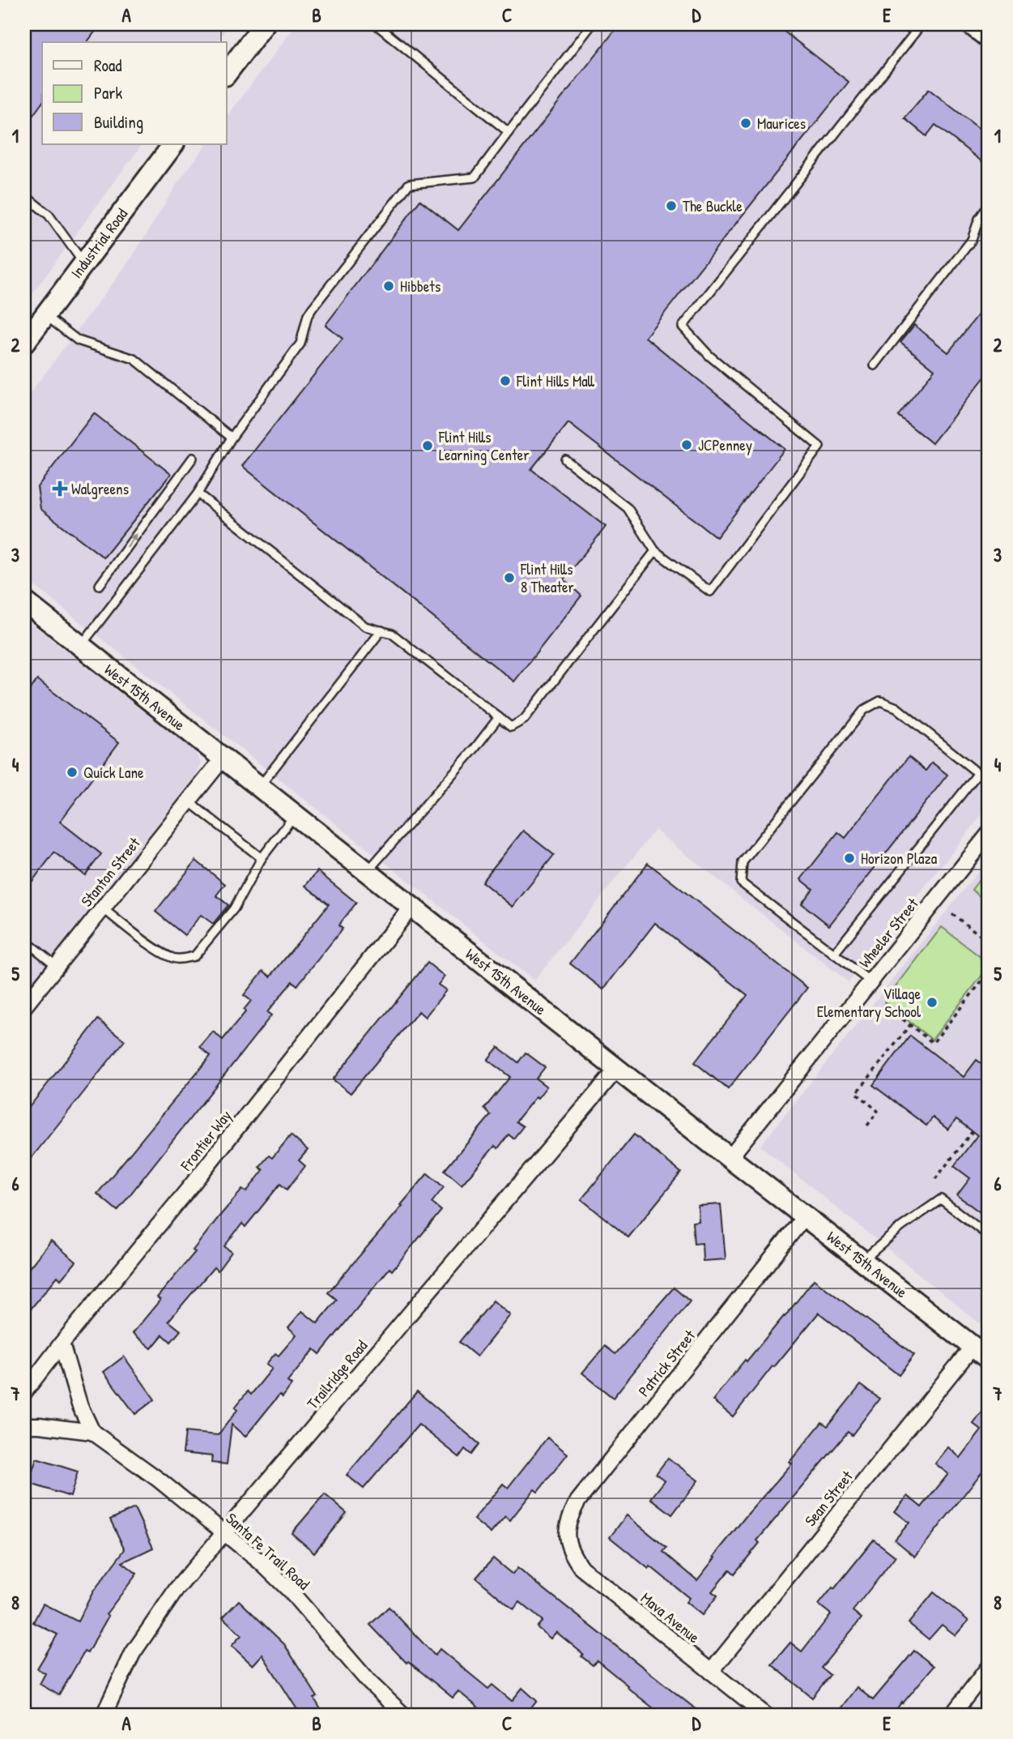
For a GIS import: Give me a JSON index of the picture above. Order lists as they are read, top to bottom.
{
  "streets": {
    "street": [
      "Industrial Road",
      "West 15th Avenue",
      "Stanton Street",
      "Wheeler Street",
      "Frontier Way",
      "Patrick Street",
      "Trailridge Road",
      "Sean Street",
      "Santa Fe Trail Road",
      "Mava Avenue"
    ]
  },
  "crossings": [
    ["West 15th Avenue", "Stanton Street"],
    ["West 15th Avenue", "Wheeler Street"],
    ["West 15th Avenue", "Frontier Way"],
    ["West 15th Avenue", "Patrick Street"],
    ["West 15th Avenue", "Trailridge Road"],
    ["West 15th Avenue", "Sean Street"],
    ["Frontier Way", "Santa Fe Trail Road"],
    ["Patrick Street", "Mava Avenue"],
    ["Trailridge Road", "Santa Fe Trail Road"],
    ["Sean Street", "Mava Avenue"]
  ],
  "places": {
    "other": [
      "Maurices",
      "The Buckle",
      "Hibbets",
      "Flint Hills Mall",
      "JCPenney",
      "Flint Hills Learning Center",
      "Flint Hills 8 Theater",
      "Quick Lane",
      "Horizon Plaza",
      "Village Elementary School"
    ],
    "health": ["Walgreens"]
  },
  "legend": ["Road", "Park", "Building"],
  "grid": {
    "columns": [
      "A",
      "B",
      "C",
      "D",
      "E"
    ],
    "rows": [
      "1",
      "2",
      "3",
      "4",
      "5",
      "6",
      "7",
      "8"
    ]
  }
}
